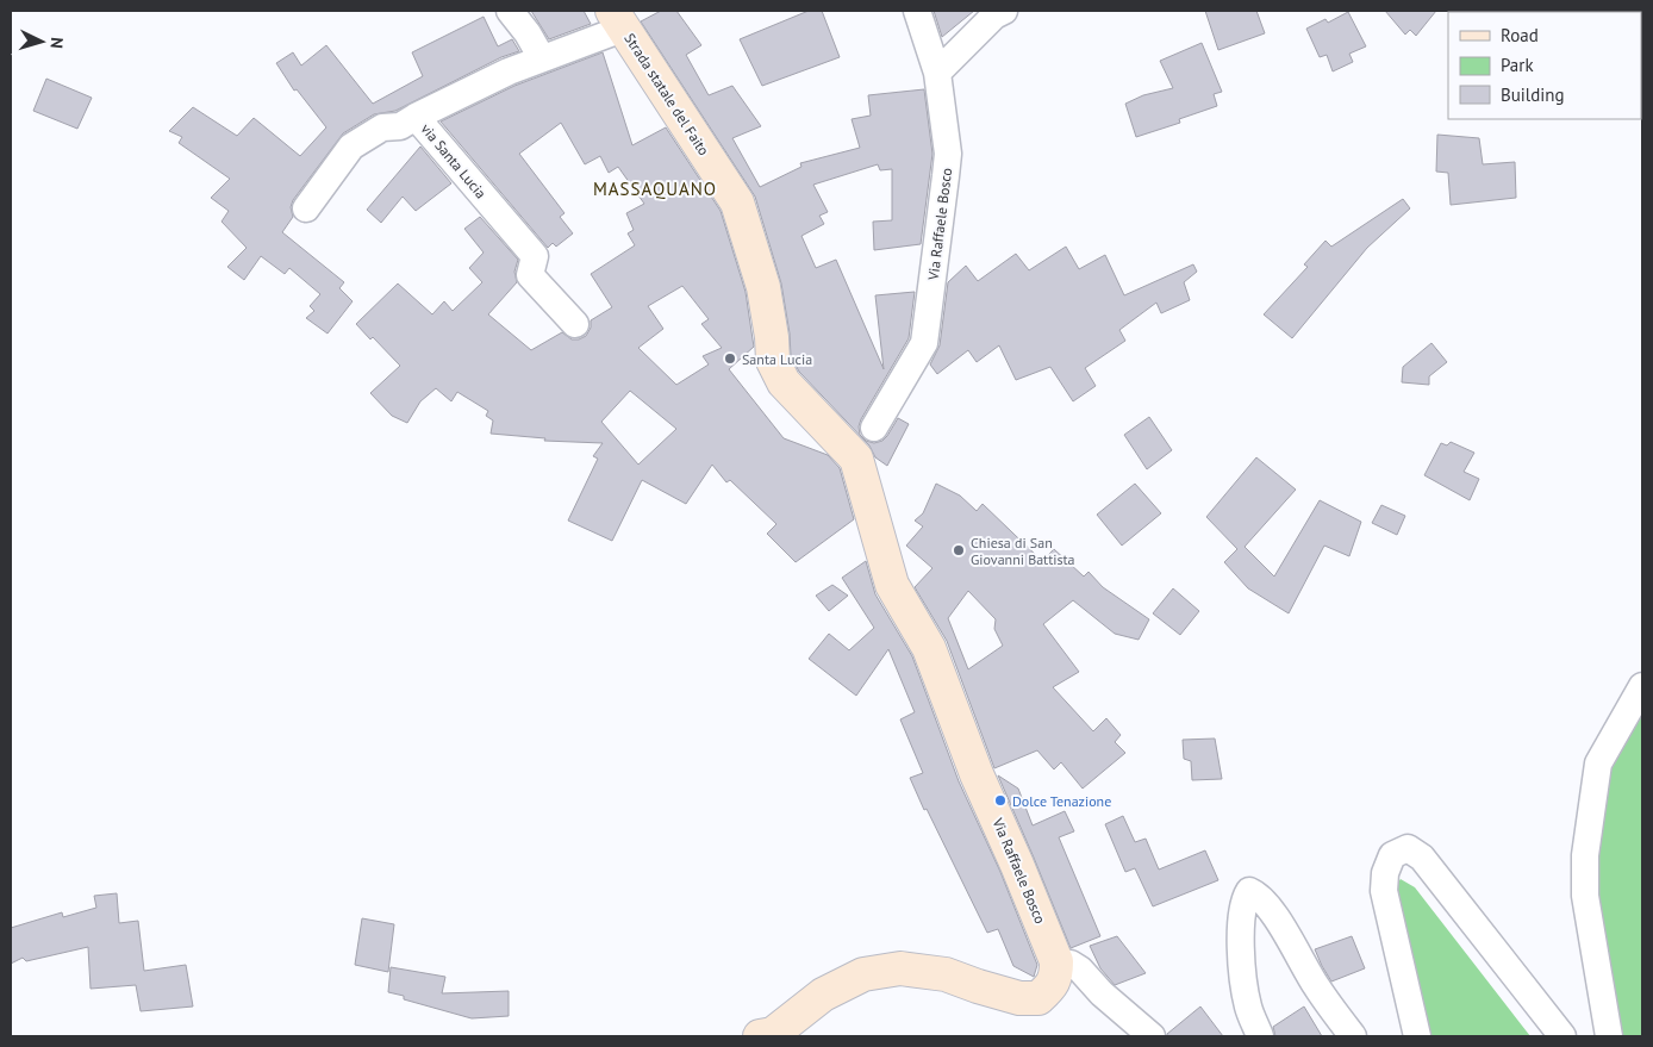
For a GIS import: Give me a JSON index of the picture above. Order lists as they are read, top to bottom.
{
  "streets": {
    "street": ["Strada statale del Faito", "via Santa Lucia", "Via Raffaele Bosco"]
  },
  "crossings": [
    ["Strada statale del Faito", "via Santa Lucia"],
    ["Strada statale del Faito", "Via Raffaele Bosco"]
  ],
  "districts": ["MASSAQUANO"],
  "places": ["Santa Lucia", "Chiesa di San Giovanni Battista", "Dolce Tenazione"],
  "legend": ["Road", "Park", "Building"],
  "north": "right"
}
